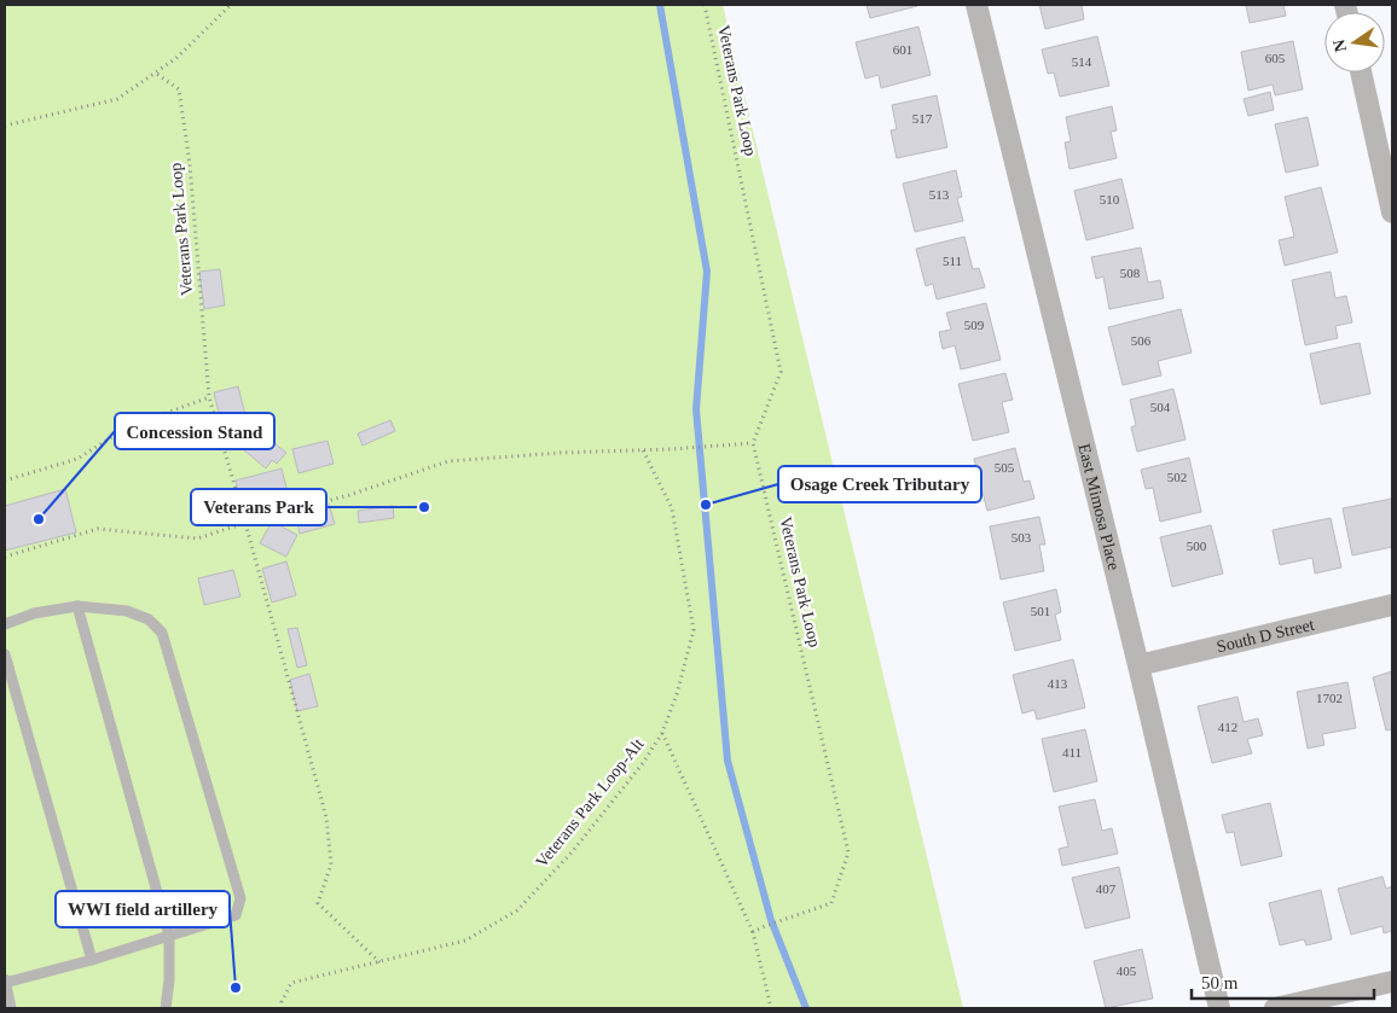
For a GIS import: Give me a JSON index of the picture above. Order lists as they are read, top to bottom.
{
  "streets": {
    "street": ["East Mimosa Place", "South D Street"],
    "path": ["Veterans Park Loop", "Veterans Park Loop-Alt"]
  },
  "crossings": [
    ["Veterans Park Loop", "Veterans Park Loop-Alt"],
    ["East Mimosa Place", "South D Street"]
  ],
  "places": [
    "Osage Creek Tributary",
    "Veterans Park",
    "Concession Stand",
    "WWI field artillery"
  ],
  "house_numbers": [
    "601",
    "605",
    "514",
    "517",
    "513",
    "510",
    "511",
    "508",
    "509",
    "506",
    "504",
    "505",
    "502",
    "503",
    "500",
    "501",
    "413",
    "1702",
    "412",
    "411",
    "407",
    "405"
  ],
  "scale_bar": "50 m",
  "north": "left"
}
